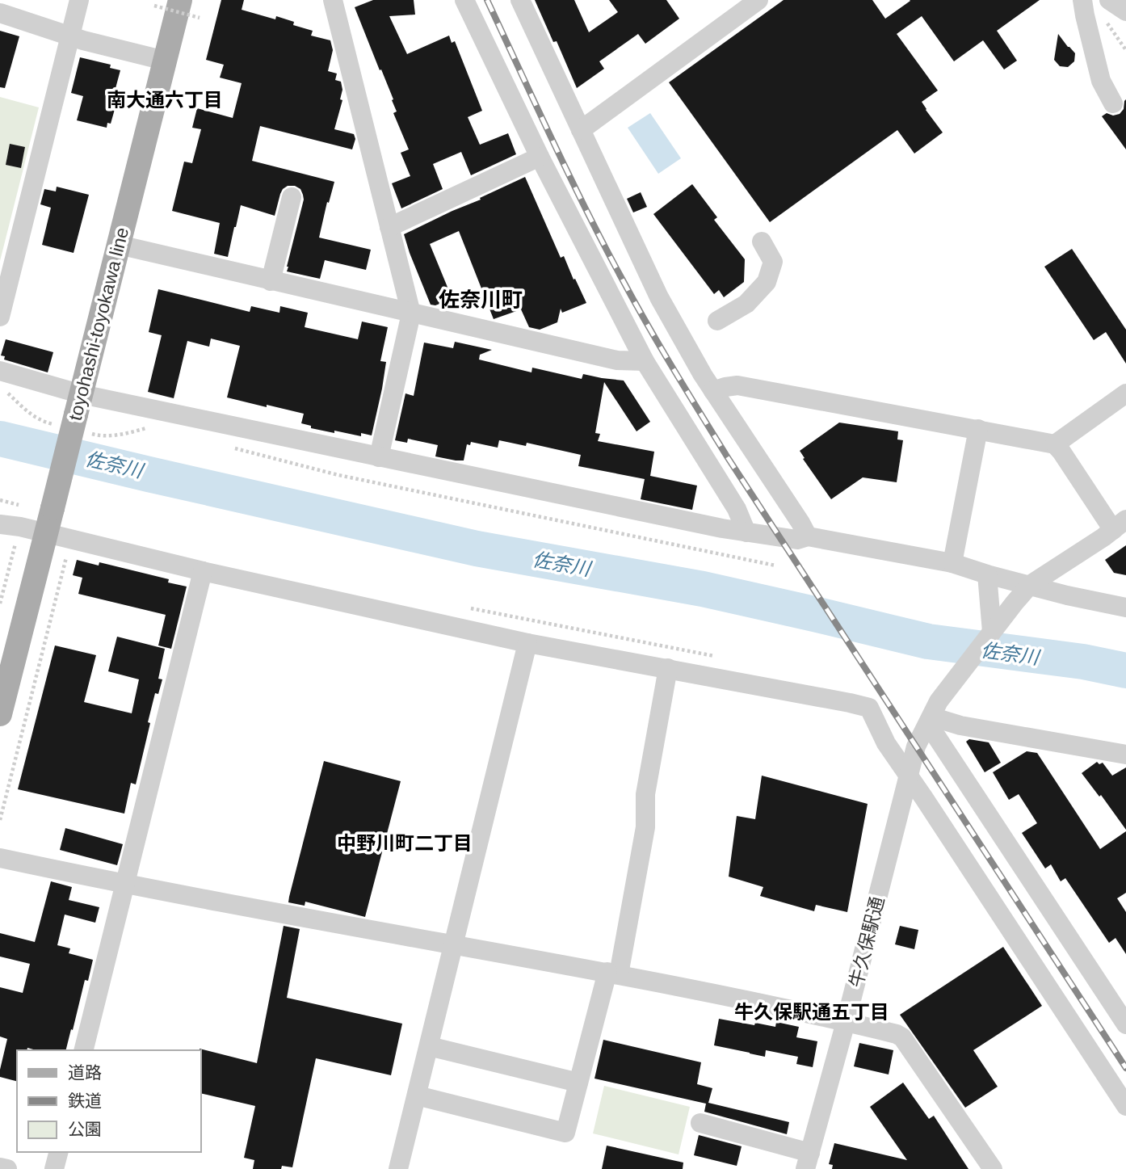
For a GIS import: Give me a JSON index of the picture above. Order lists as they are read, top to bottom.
{
  "streets": {
    "main road": ["toyohashi-toyokawa line"],
    "street": ["牛久保駅通"]
  },
  "districts": [
    "南大通六丁目",
    "佐奈川町",
    "中野川町二丁目",
    "牛久保駅通五丁目"
  ],
  "water": ["佐奈川"],
  "legend": ["道路", "鉄道", "公園"]
}
